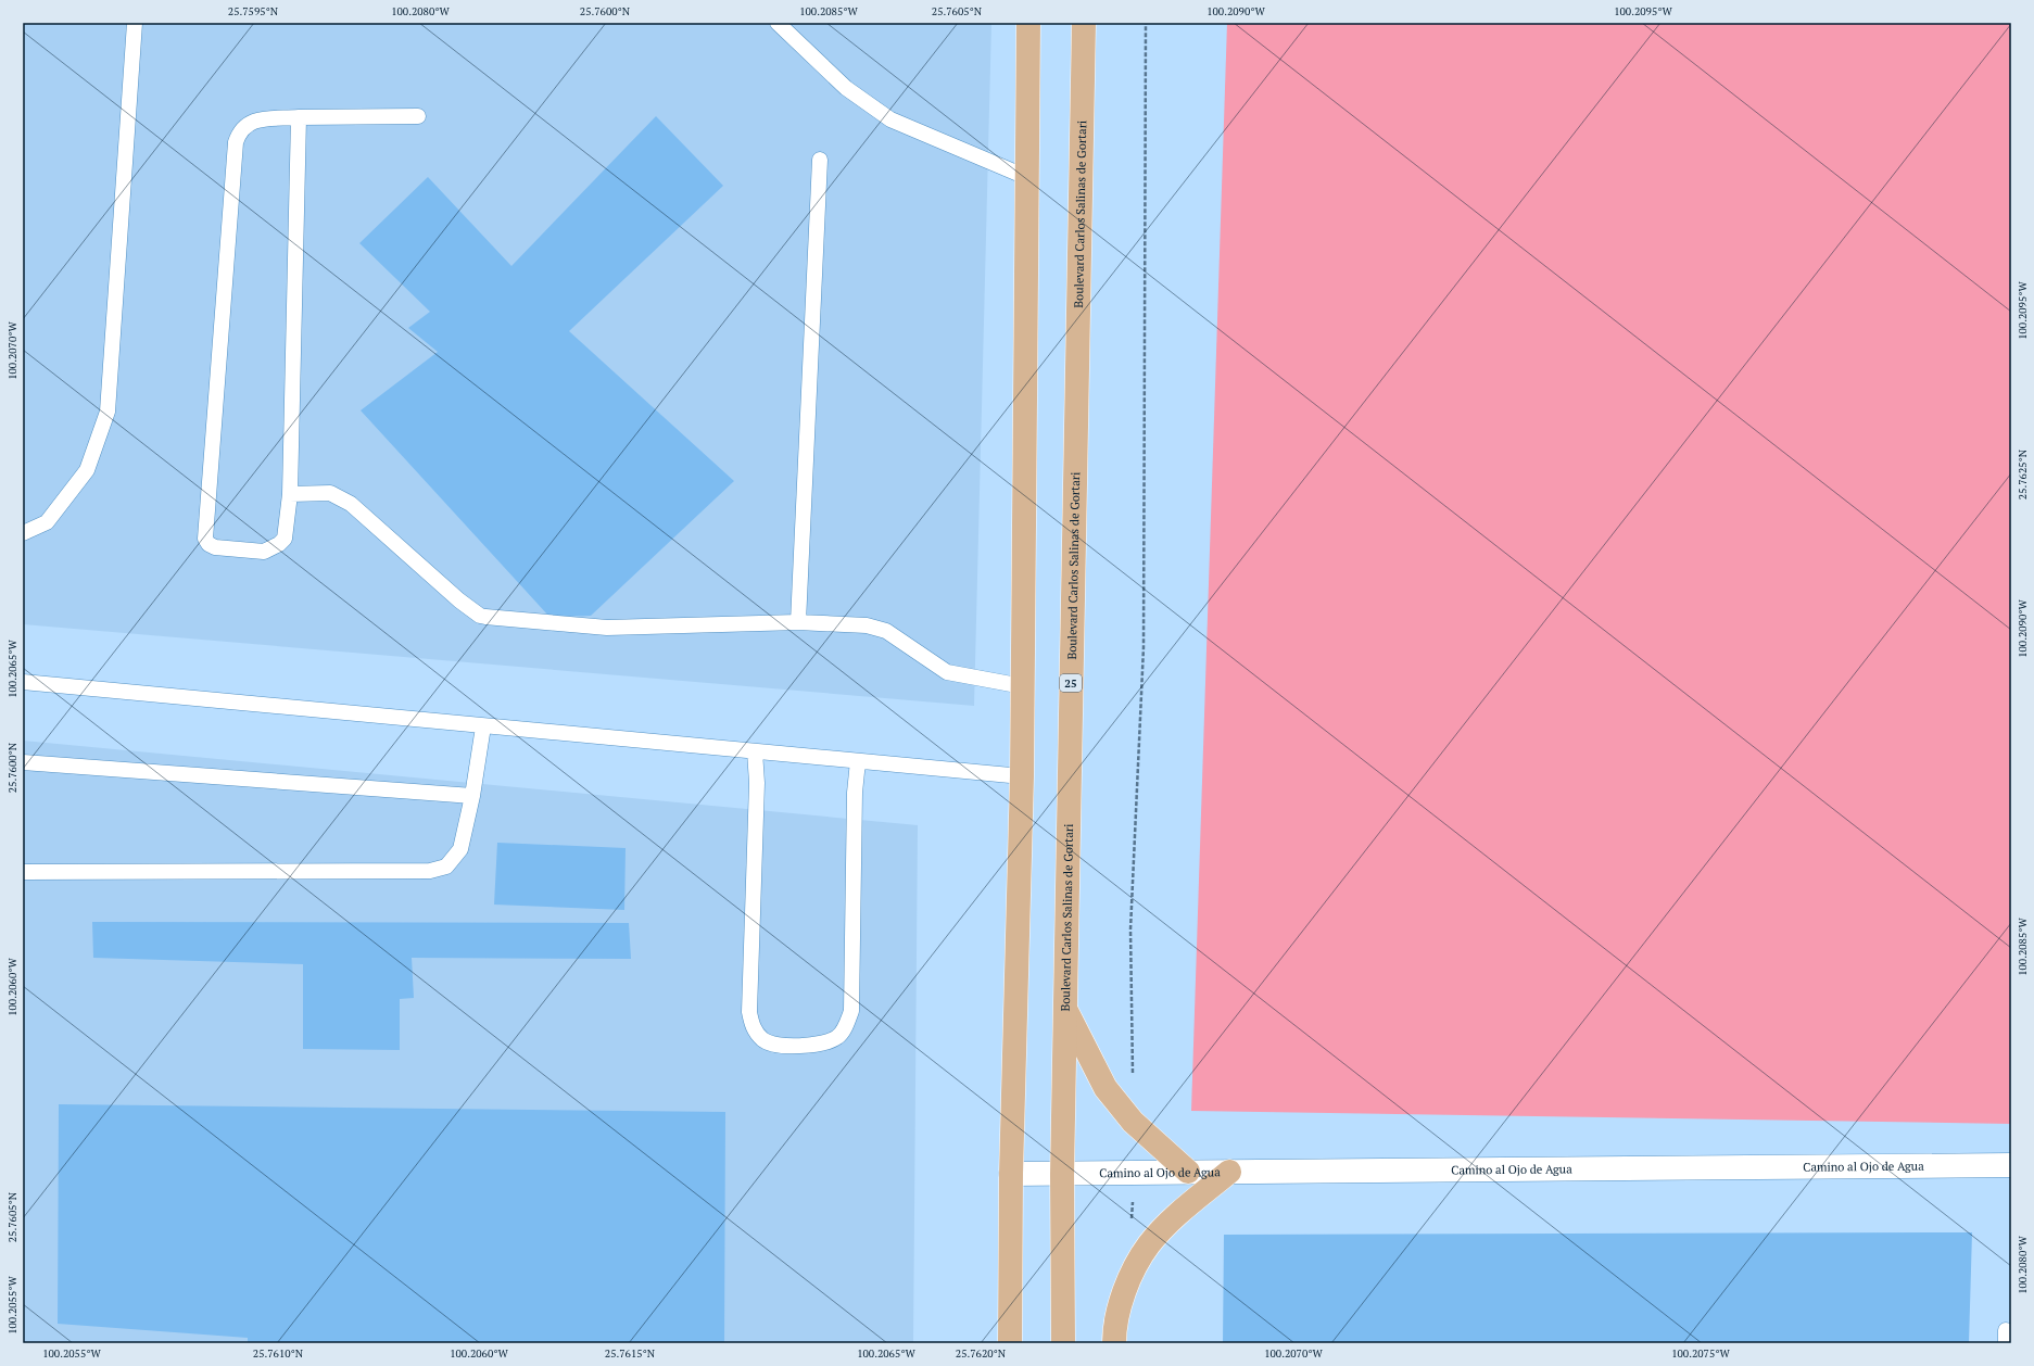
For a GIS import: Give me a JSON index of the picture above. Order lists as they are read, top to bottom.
{
  "streets": {
    "main road": ["Boulevard Carlos Salinas de Gortari", "25"],
    "street": ["Camino al Ojo de Agua"]
  },
  "crossings": [
    ["Boulevard Carlos Salinas de Gortari", "Camino al Ojo de Agua"]
  ],
  "coordinates": [
    "25.7595°N",
    "100.2080°W",
    "25.7600°N",
    "100.2085°W",
    "25.7605°N",
    "100.2090°W",
    "100.2095°W",
    "100.2070°W",
    "25.7625°N",
    "100.2065°W",
    "100.2060°W",
    "100.2055°W",
    "25.7610°N",
    "25.7615°N",
    "25.7620°N",
    "100.2075°W"
  ]
}
